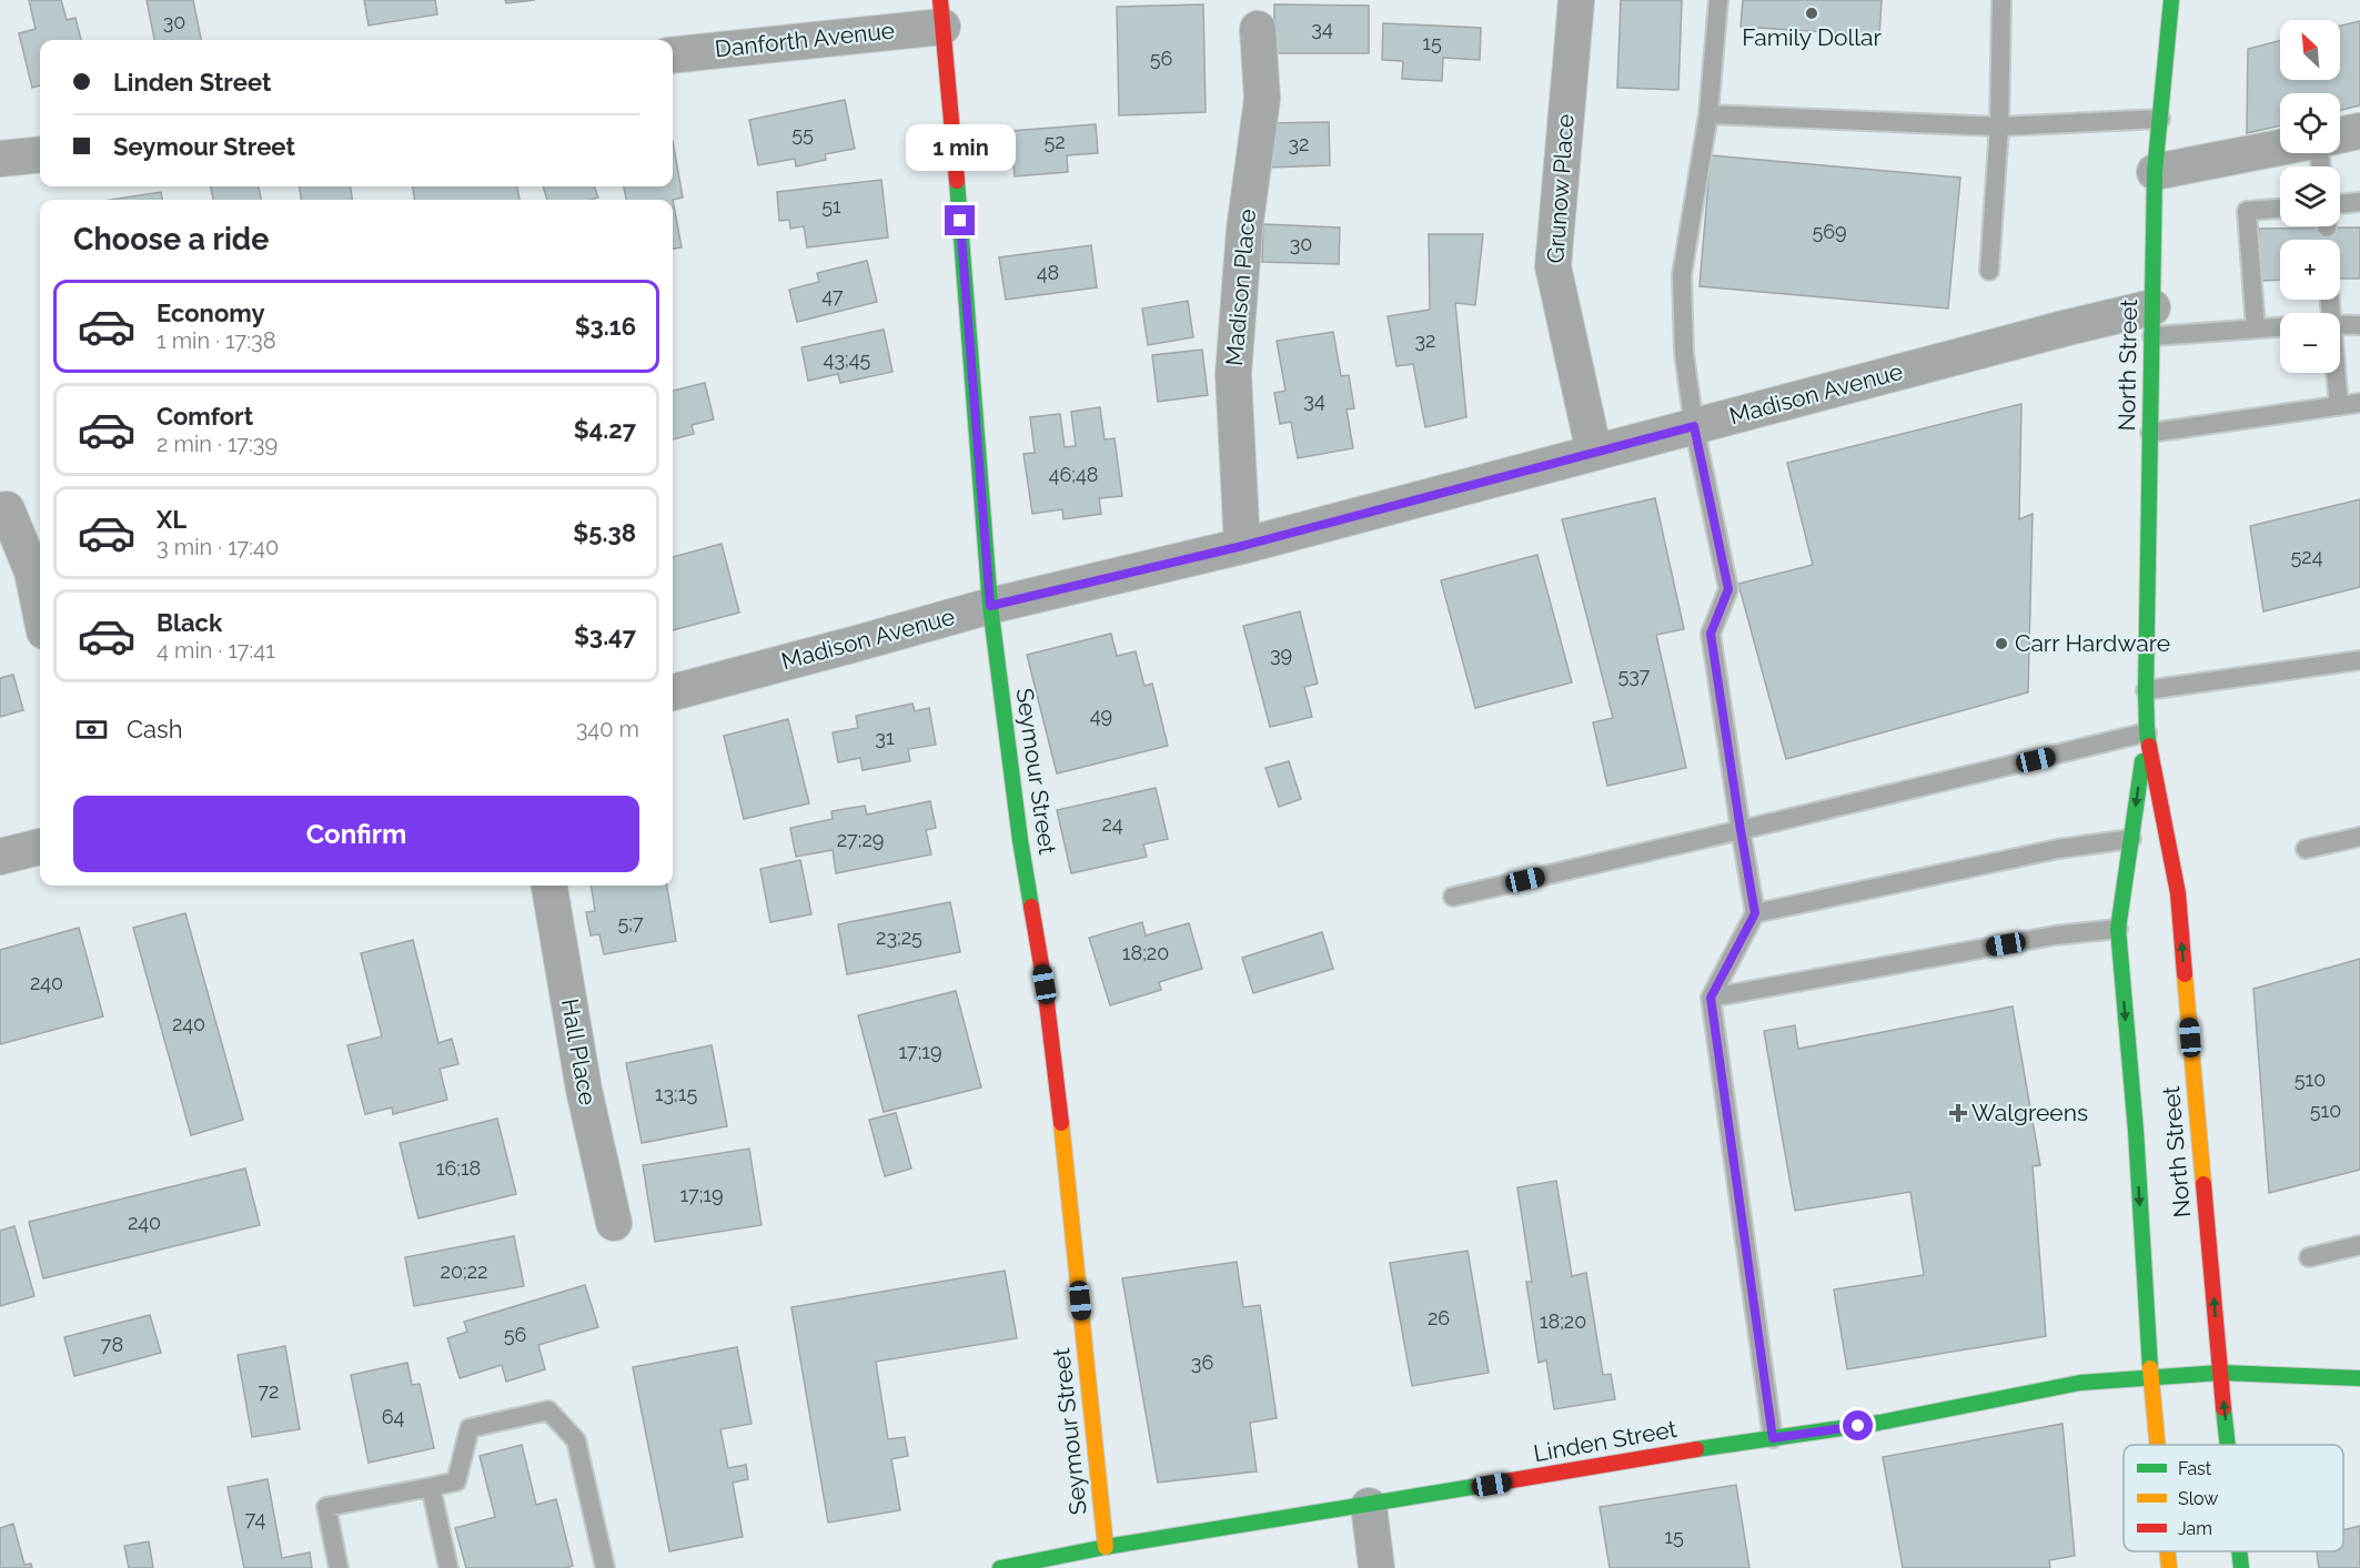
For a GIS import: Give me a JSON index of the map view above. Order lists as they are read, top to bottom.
{
  "streets": {
    "street": [
      "Danforth Avenue",
      "Grunow Place",
      "Madison Place",
      "North Street",
      "Madison Avenue",
      "Seymour Street",
      "Hall Place",
      "Linden Street"
    ]
  },
  "crossings": [
    ["Danforth Avenue", "Seymour Street"],
    ["Grunow Place", "Madison Avenue"],
    ["Madison Place", "Madison Avenue"],
    ["North Street", "Madison Avenue"],
    ["North Street", "Linden Street"],
    ["Madison Avenue", "Seymour Street"],
    ["Seymour Street", "Linden Street"]
  ],
  "places": {
    "other": ["Family Dollar", "Carr Hardware"],
    "health": ["Walgreens"]
  },
  "house_numbers": [
    "30",
    "34",
    "15",
    "56",
    "55",
    "52",
    "32",
    "51",
    "569",
    "30",
    "48",
    "47",
    "32",
    "43;45",
    "34",
    "46;48",
    "524",
    "39",
    "537",
    "49",
    "31",
    "24",
    "27;29",
    "5;7",
    "23;25",
    "18;20",
    "240",
    "240",
    "17;19",
    "510",
    "13;15",
    "510",
    "16;18",
    "17;19",
    "240",
    "20;22",
    "26",
    "18;20",
    "56",
    "78",
    "36",
    "72",
    "64",
    "74",
    "15"
  ],
  "legend": ["Fast", "Slow", "Jam"],
  "north": "top left",
  "page": {
    "map_buttons": ["+", "−"],
    "banner": ["Linden Street", "Seymour Street"],
    "bubble": "1 min",
    "heading": "Choose a ride",
    "list": [
      {
        "name": "Economy",
        "note": "1 min · 17:38",
        "value": "$3.16"
      },
      {
        "name": "Comfort",
        "note": "2 min · 17:39",
        "value": "$4.27"
      },
      {
        "name": "XL",
        "note": "3 min · 17:40",
        "value": "$5.38"
      },
      {
        "name": "Black",
        "note": "4 min · 17:41",
        "value": "$3.47"
      }
    ],
    "pay": ["Cash", "340 m"],
    "buttons": "Confirm"
  }
}
